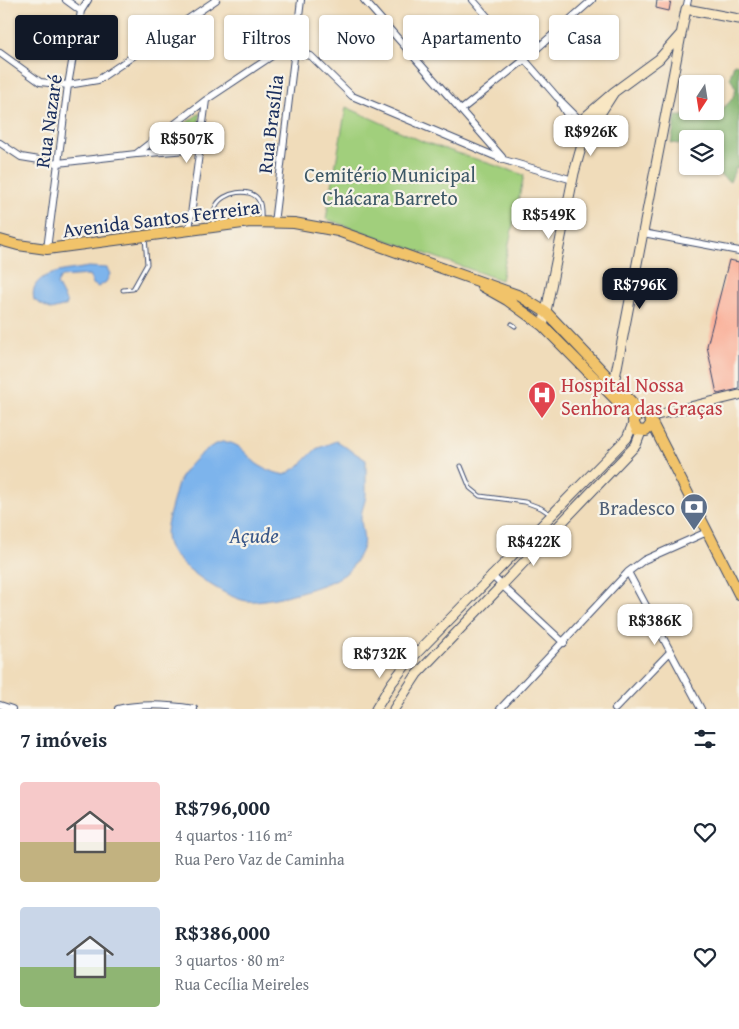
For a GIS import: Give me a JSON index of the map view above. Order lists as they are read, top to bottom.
{
  "streets": {
    "main road": ["Avenida Santos Ferreira"],
    "street": ["Rua Nazaré", "Rua Brasília"]
  },
  "crossings": [
    ["Rua Nazaré", "Avenida Santos Ferreira"],
    ["Rua Brasília", "Avenida Santos Ferreira"]
  ],
  "water": ["Açude"],
  "parks": ["Cemitério Municipal Chácara Barreto"],
  "places": {
    "hospital": ["Hospital Nossa Senhora das Graças"],
    "bank": ["Bradesco"]
  },
  "north": "bottom",
  "page": {
    "chip": [
      "Comprar",
      "Alugar",
      "Filtros",
      "Novo",
      "Apartamento",
      "Casa"
    ],
    "price": [
      "R$926K",
      "R$507K",
      "R$549K",
      "R$796K",
      "R$422K",
      "R$386K",
      "R$732K"
    ],
    "heading": "7 imóveis",
    "list": [
      {
        "name": "R$796,000",
        "note": "4 quartos · 116 m² · Rua Pero Vaz de Caminha"
      },
      {
        "name": "R$386,000",
        "note": "3 quartos · 80 m² · Rua Cecília Meireles"
      }
    ]
  }
}
